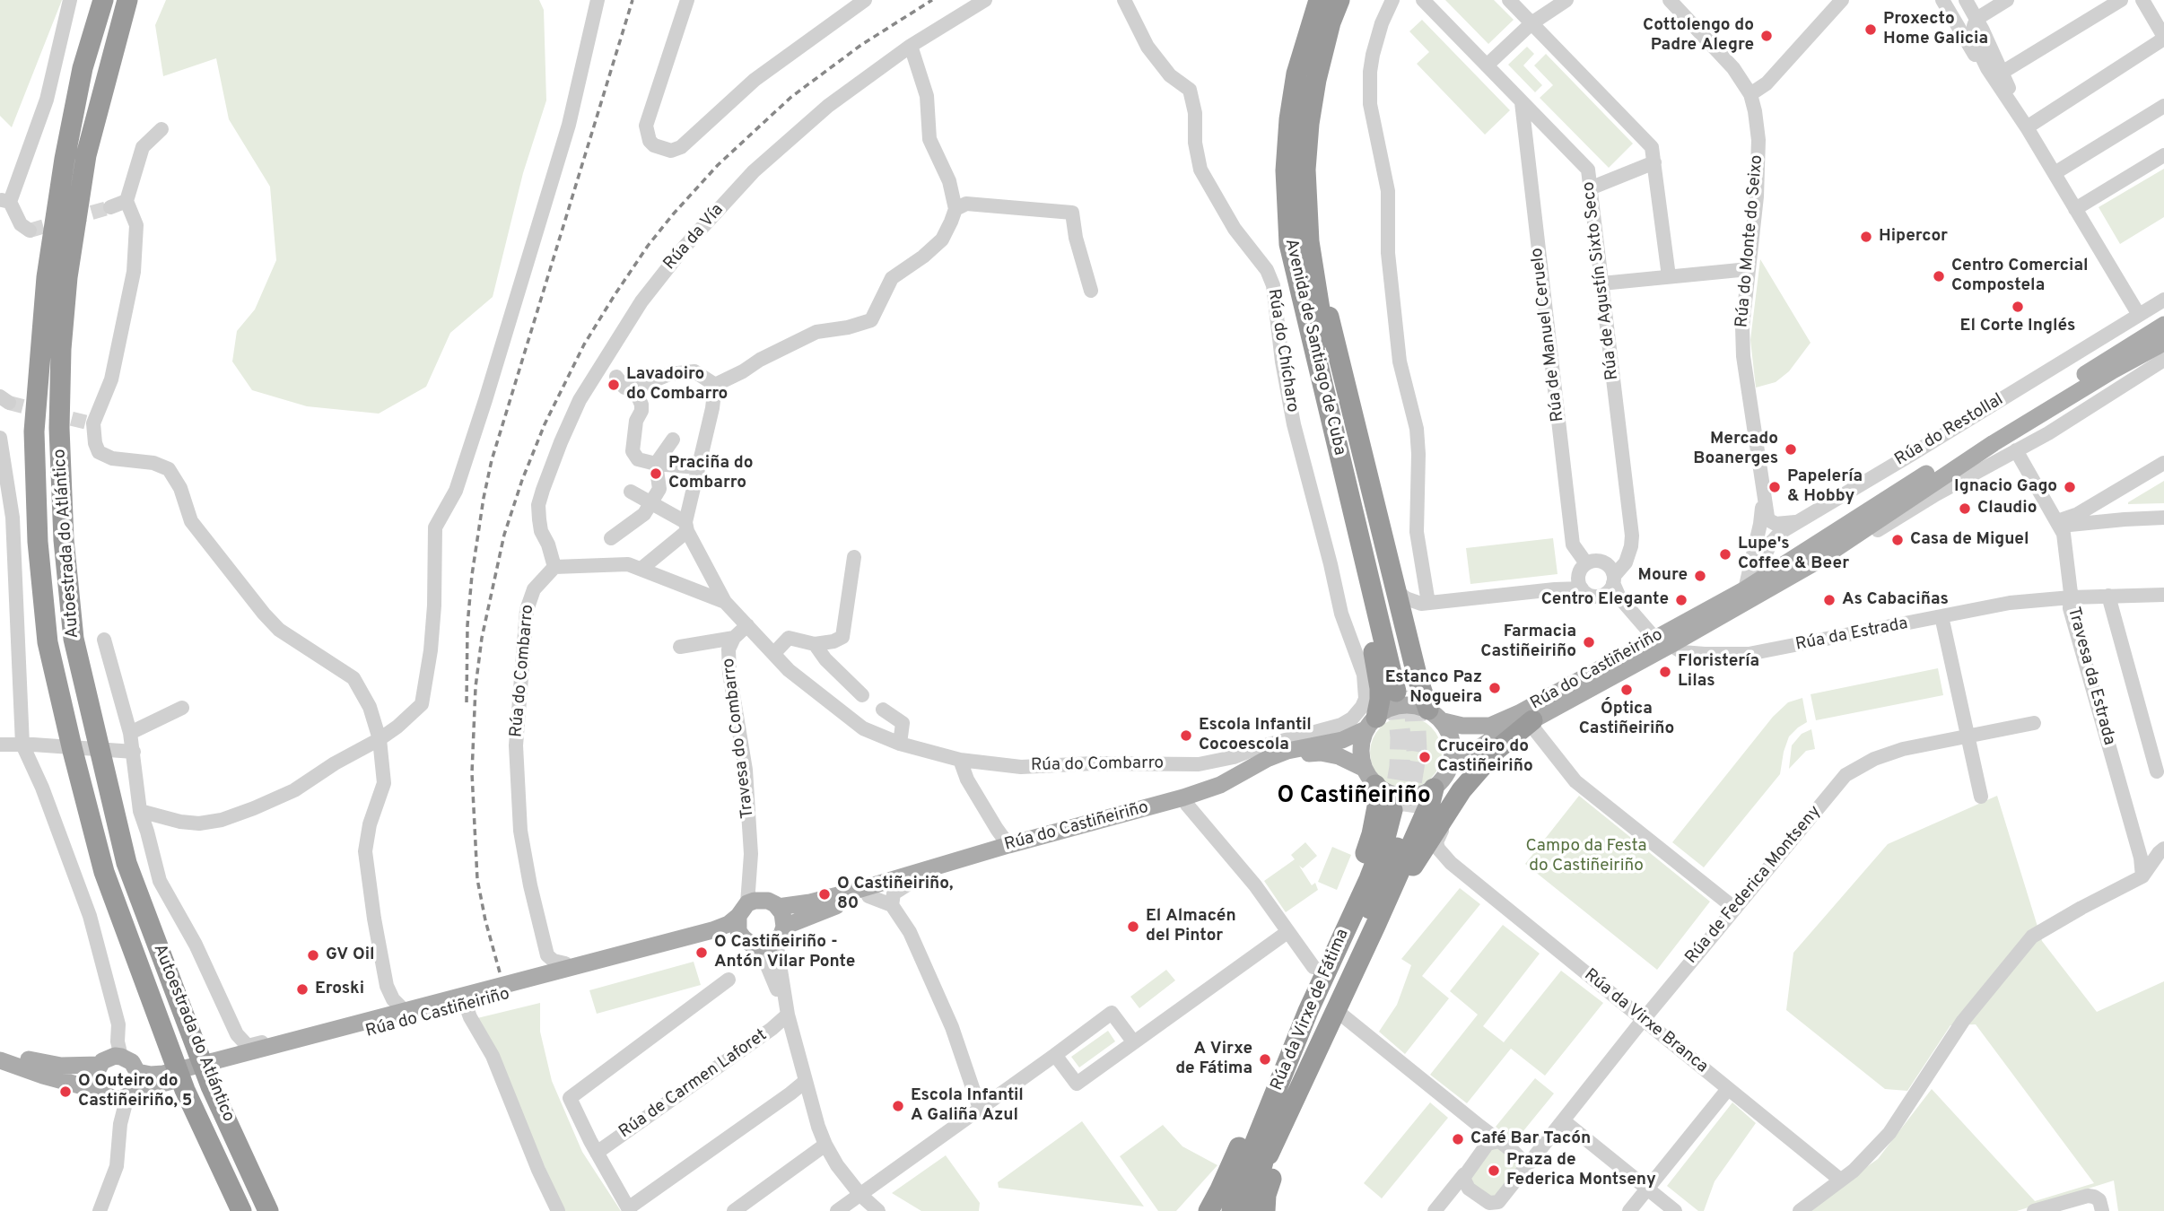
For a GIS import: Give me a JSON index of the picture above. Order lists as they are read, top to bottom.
{
  "streets": {
    "highway": ["Avenida de Santiago de Cuba", "Autoestrada do Atlántico", "Rúa da Virxe de Fátima"],
    "main road": ["Rúa do Restollal", "Rúa do Castiñeiriño"],
    "street": [
      "Rúa da Vía",
      "Rúa do Monte do Seixo",
      "Rúa de Agustín Sixto Seco",
      "Rúa de Manuel Ceruelo",
      "Rúa do Chícharo",
      "Rúa da Estrada",
      "Rúa do Combarro",
      "Travesa da Estrada",
      "Travesa do Combarro",
      "Rúa de Federica Montseny",
      "Rúa da Virxe Branca",
      "Rúa de Carmen Laforet"
    ]
  },
  "crossings": [
    ["Rúa da Vía", "Rúa do Combarro"],
    ["Rúa do Monte do Seixo", "Rúa do Restollal"],
    ["Rúa do Monte do Seixo", "Rúa do Castiñeiriño"],
    ["Rúa de Agustín Sixto Seco", "Rúa de Manuel Ceruelo"],
    ["Rúa do Chícharo", "Rúa do Combarro"],
    ["Rúa do Restollal", "Rúa da Estrada"],
    ["Rúa do Restollal", "Rúa do Castiñeiriño"],
    ["Rúa do Restollal", "Travesa da Estrada"],
    ["Autoestrada do Atlántico", "Rúa do Castiñeiriño"],
    ["Rúa da Estrada", "Rúa do Castiñeiriño"],
    ["Rúa da Estrada", "Travesa da Estrada"],
    ["Rúa do Castiñeiriño", "Travesa do Combarro"],
    ["Rúa do Combarro", "Travesa do Combarro"],
    ["Rúa de Federica Montseny", "Rúa da Virxe Branca"]
  ],
  "districts": ["O Castiñeiriño"],
  "parks": ["Campo da Festa do Castiñeiriño"],
  "places": [
    "Proxecto Home Galicia",
    "Cottolengo do Padre Alegre",
    "Hipercor",
    "Centro Comercial Compostela",
    "El Corte Inglés",
    "Lavadoiro do Combarro",
    "Mercado Boanerges",
    "Praciña do Combarro",
    "Papelería & Hobby",
    "Ignacio Gago",
    "Claudio",
    "Casa de Miguel",
    "Lupe's Coffee & Beer",
    "Moure",
    "Centro Elegante",
    "As Cabaciñas",
    "Farmacia Castiñeiriño",
    "Floristería Lilas",
    "Estanco Paz Nogueira",
    "Óptica Castiñeiriño",
    "Escola Infantil Cocoescola",
    "Cruceiro do Castiñeiriño",
    "O Castiñeiriño, 80",
    "El Almacén del Pintor",
    "O Castiñeiriño - Antón Vilar Ponte",
    "GV Oil",
    "Eroski",
    "A Virxe de Fátima",
    "O Outeiro do Castiñeiriño, 5",
    "Escola Infantil A Galiña Azul",
    "Café Bar Tacón",
    "Praza de Federica Montseny"
  ]
}
